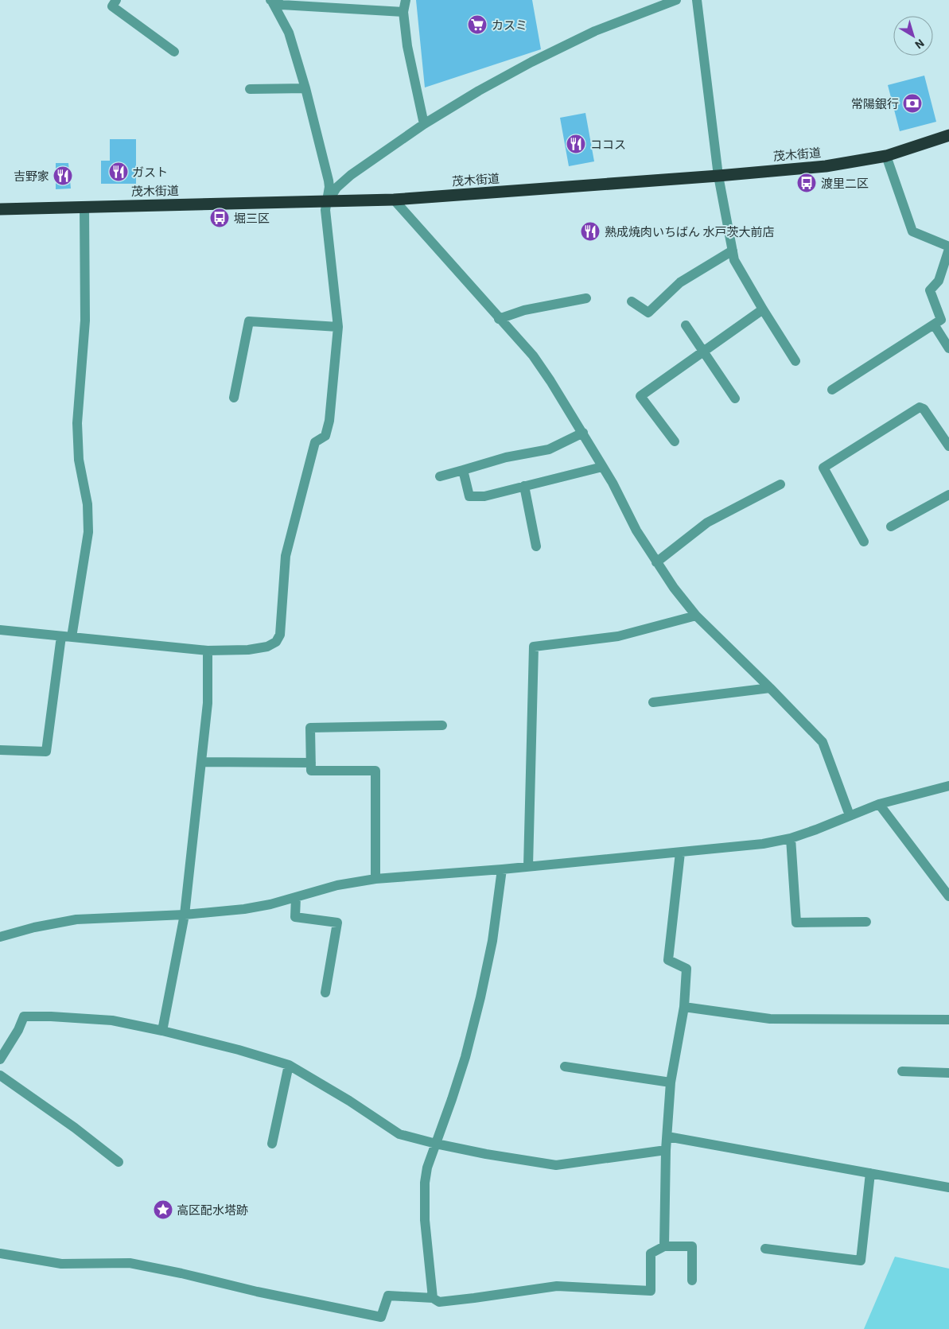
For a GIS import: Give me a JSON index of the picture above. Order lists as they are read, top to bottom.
{
  "streets": {
    "highway": ["茂木街道"]
  },
  "places": {
    "supermarket": ["カスミ"],
    "bank": ["常陽銀行"],
    "restaurant": [
      "ココス",
      "ガスト",
      "吉野家",
      "熟成焼肉いちばん 水戸茨大前店"
    ],
    "bus stop": ["渡里二区", "堀三区"],
    "place": ["高区配水塔跡"]
  },
  "north": "bottom right"
}
